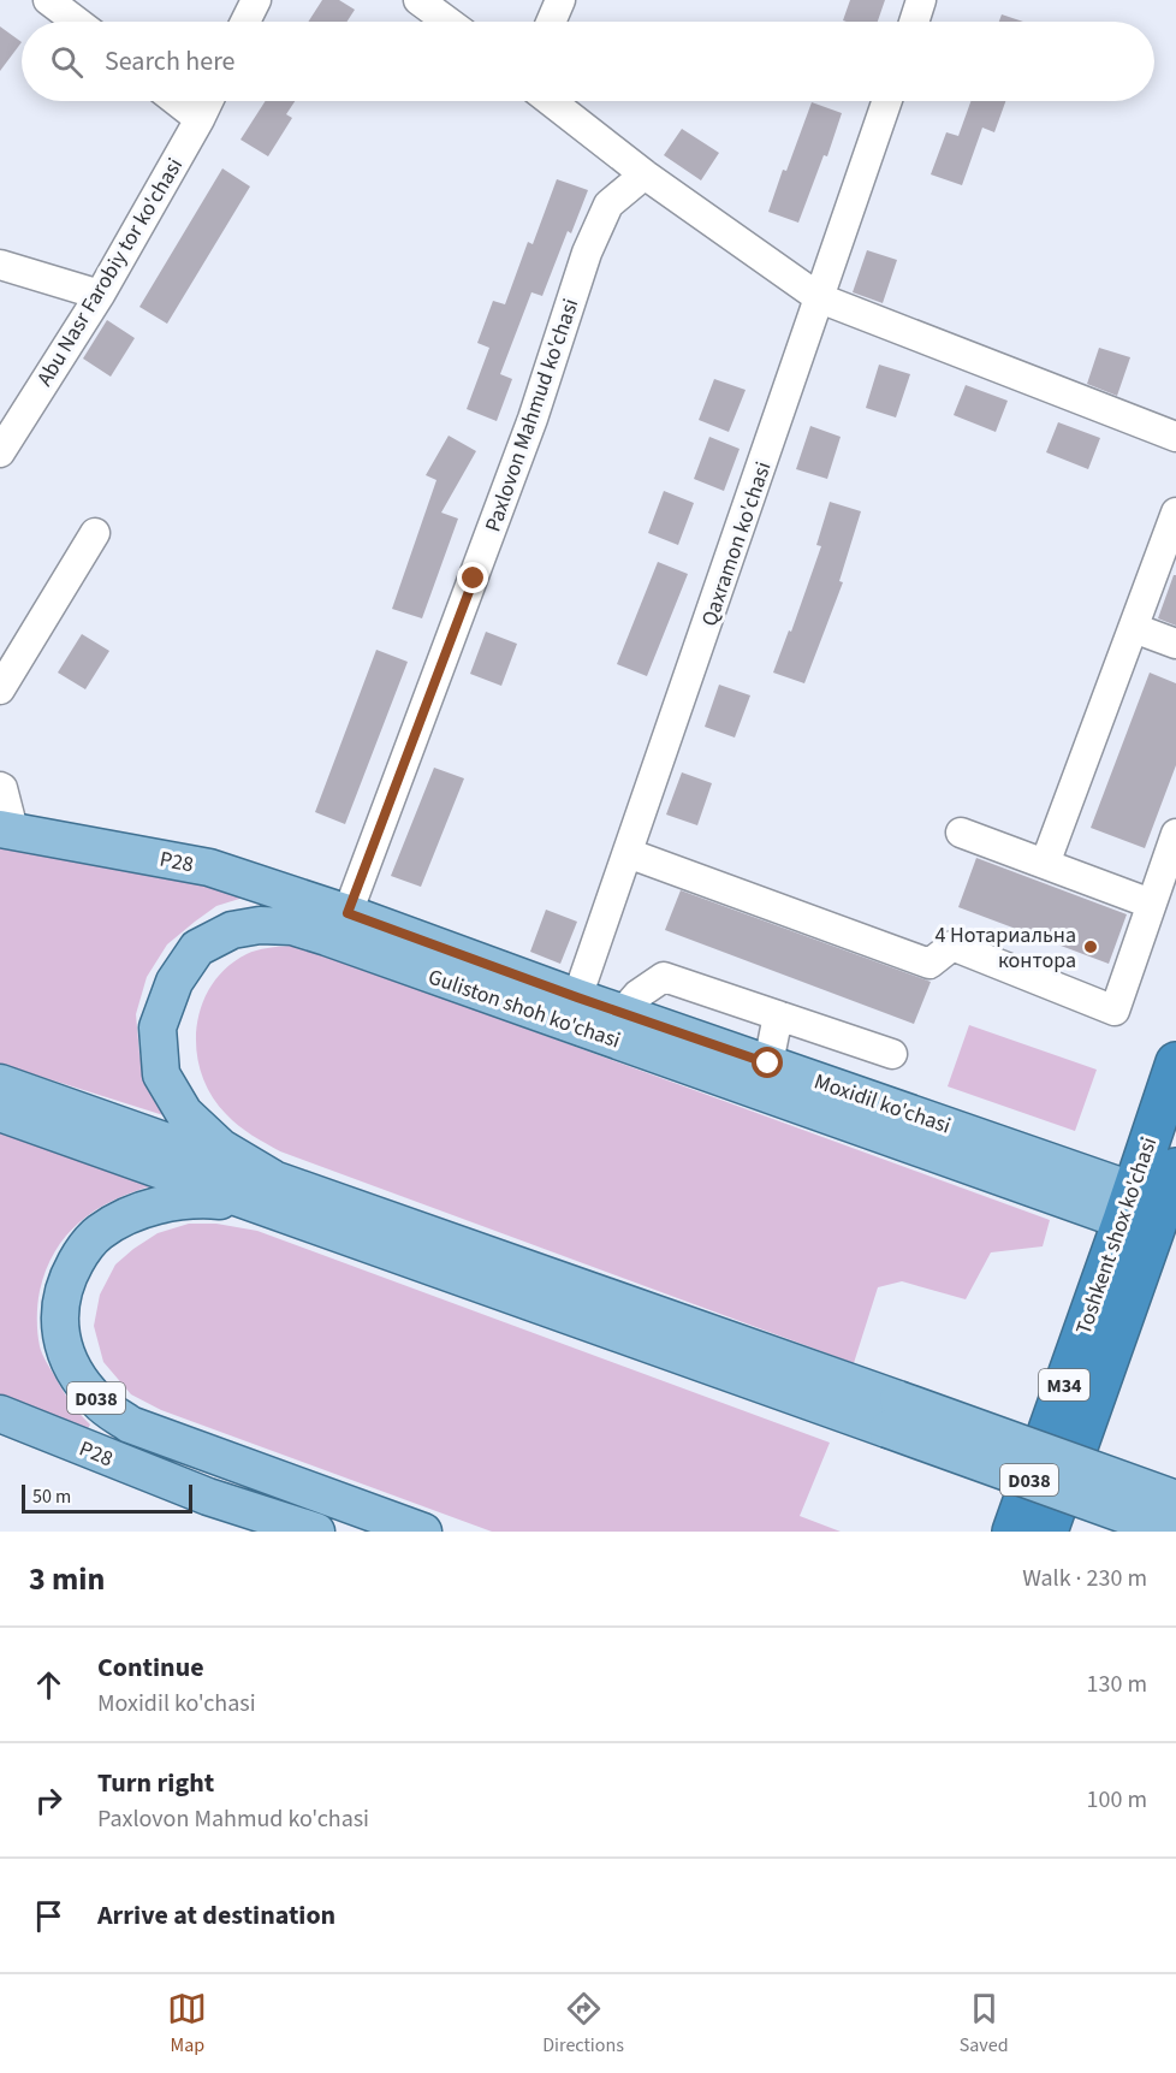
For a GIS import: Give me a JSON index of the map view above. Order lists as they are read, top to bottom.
{
  "streets": {
    "highway": ["Toshkent shox ko'chasi", "M34"],
    "main road": [
      "Р28",
      "Guliston shoh ko'chasi",
      "Moxidil ko'chasi",
      "D038"
    ],
    "street": ["Abu Nasr Farobiy tor ko'chasi", "Paxlovon Mahmud ko'chasi", "Qaxramon ko'chasi"]
  },
  "crossings": [
    ["Paxlovon Mahmud ko'chasi", "Р28"],
    ["Paxlovon Mahmud ko'chasi", "Moxidil ko'chasi"],
    ["Qaxramon ko'chasi", "Moxidil ko'chasi"],
    ["Р28", "Moxidil ko'chasi"],
    ["Guliston shoh ko'chasi", "Moxidil ko'chasi"],
    ["Guliston shoh ko'chasi", "Toshkent shox ko'chasi"],
    ["Moxidil ko'chasi", "Toshkent shox ko'chasi"]
  ],
  "places": ["4 Нотариальна контора"],
  "scale_bar": "50 m",
  "page": {
    "search": "Search here",
    "scale": "50 m",
    "heading": ["3 min", "Walk · 230 m"],
    "list": [
      ["Continue", "Moxidil ko'chasi", "130 m"],
      ["Turn right", "Paxlovon Mahmud ko'chasi", "100 m"],
      "Arrive at destination"
    ],
    "nav": ["Map", "Directions", "Saved"]
  }
}
